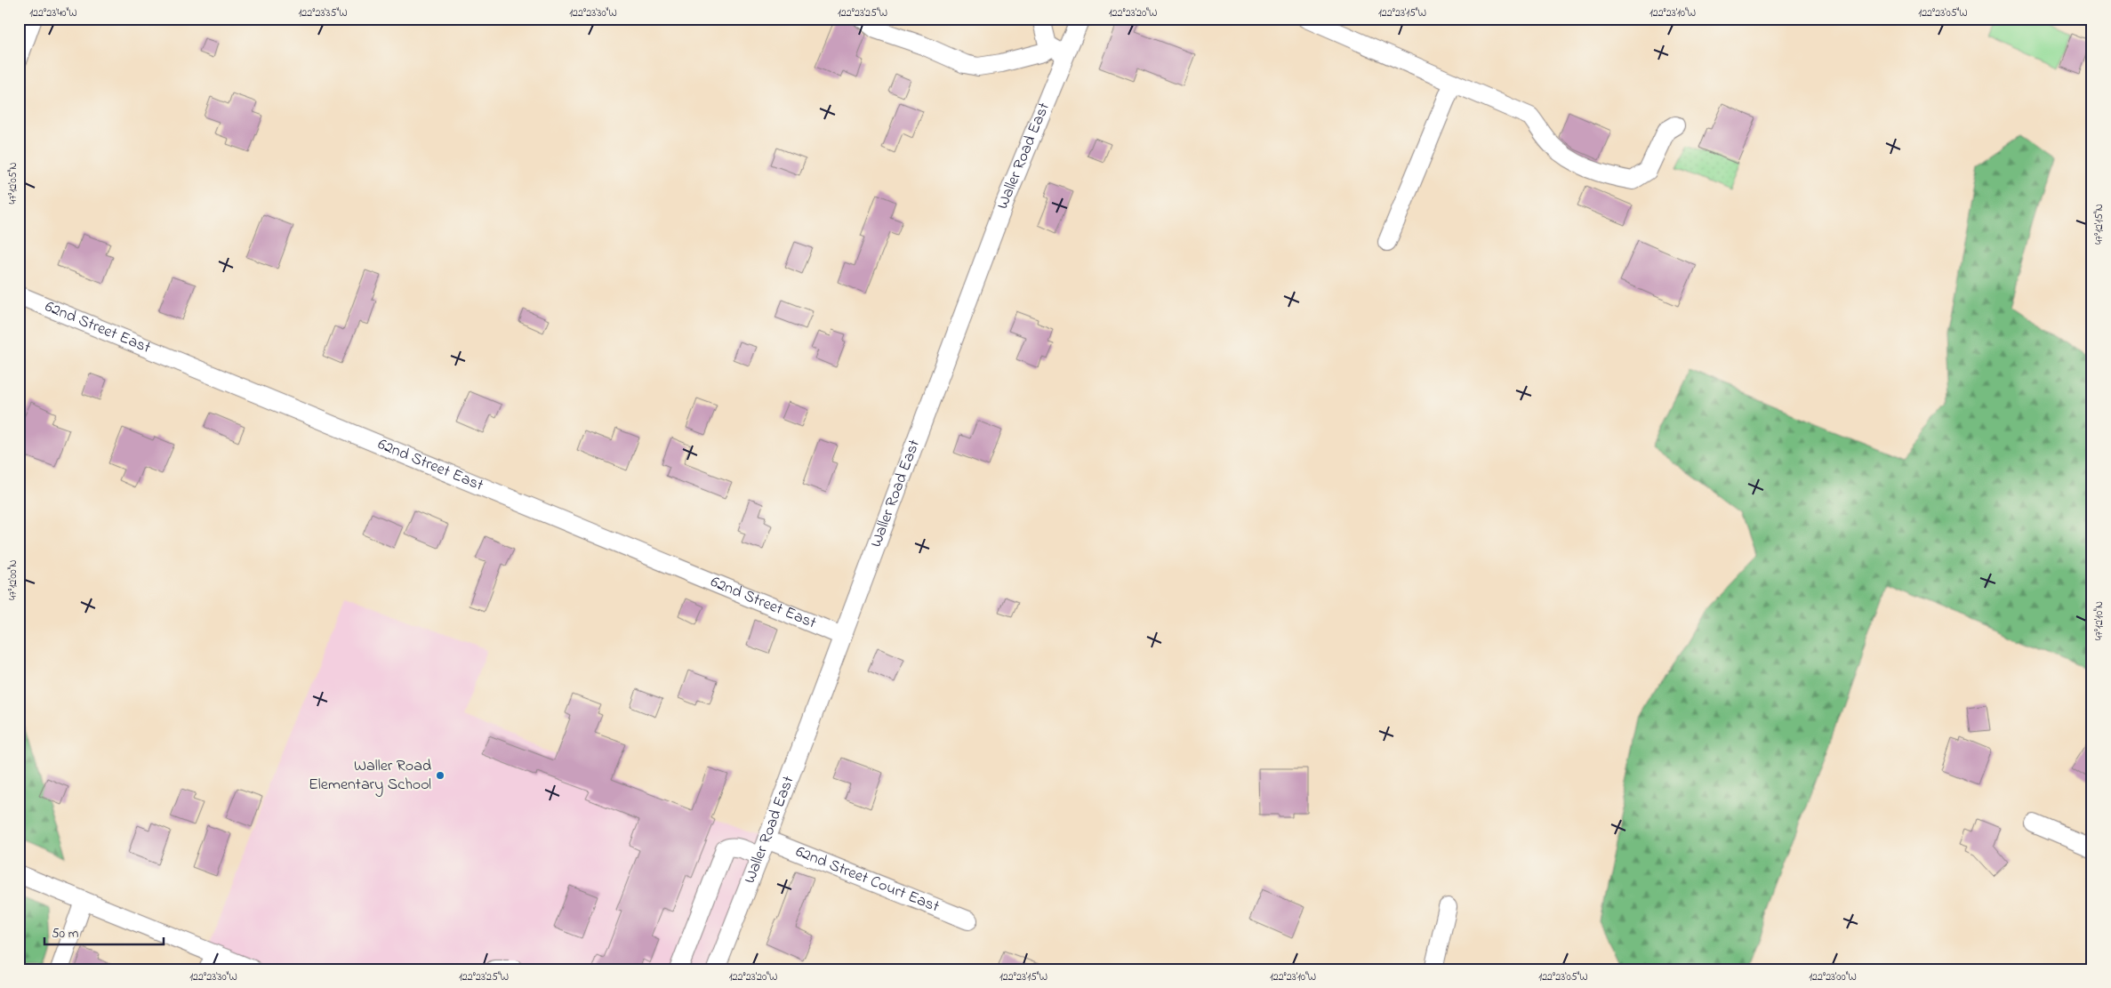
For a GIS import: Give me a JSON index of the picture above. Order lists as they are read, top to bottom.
{
  "streets": {
    "street": ["Waller Road East", "62nd Street East", "62nd Street Court East"]
  },
  "crossings": [
    ["Waller Road East", "62nd Street East"],
    ["Waller Road East", "62nd Street Court East"]
  ],
  "places": ["Waller Road Elementary School"],
  "scale_bar": "50 m",
  "coordinates": [
    "122°23'40\"W",
    "122°23'35\"W",
    "122°23'30\"W",
    "122°23'25\"W",
    "122°23'20\"W",
    "122°23'15\"W",
    "122°23'10\"W",
    "122°23'05\"W",
    "47°12'05\"N",
    "47°12'15\"N",
    "47°12'00\"N",
    "47°12'10\"N",
    "122°23'00\"W"
  ]
}
